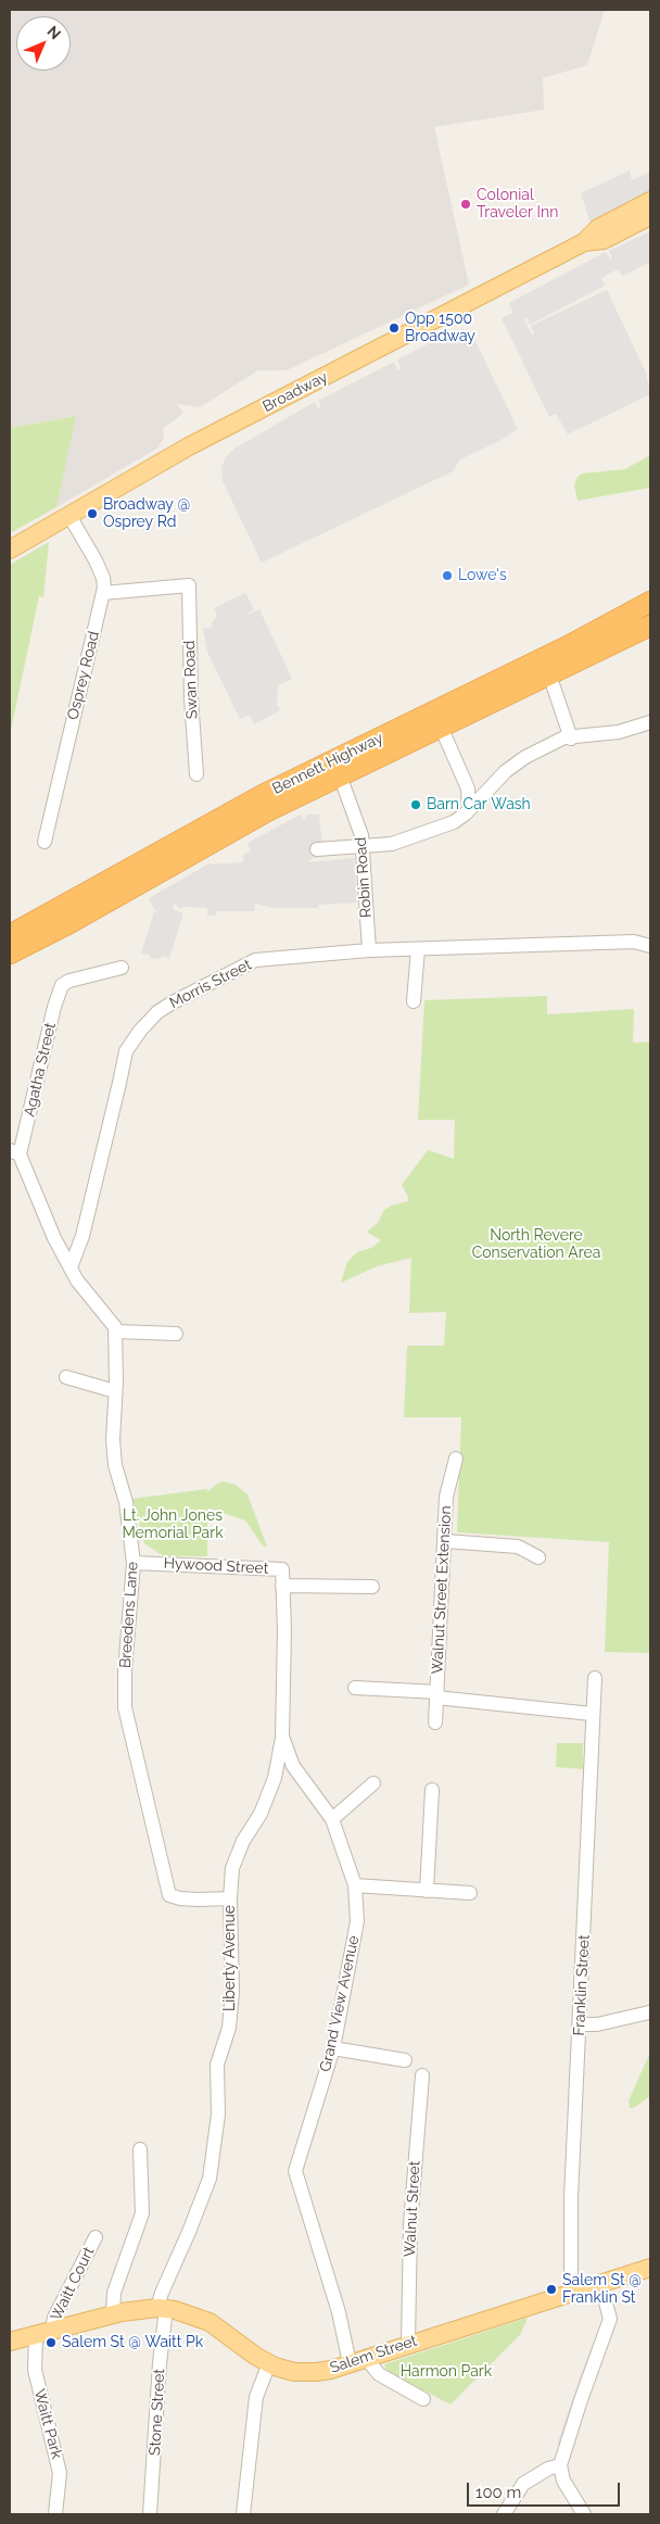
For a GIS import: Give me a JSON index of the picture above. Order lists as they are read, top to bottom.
{
  "streets": {
    "highway": ["Bennett Highway"],
    "main road": ["Broadway", "Salem Street"],
    "street": [
      "Osprey Road",
      "Swan Road",
      "Robin Road",
      "Morris Street",
      "Agatha Street",
      "Hywood Street",
      "Walnut Street Extension",
      "Breedens Lane",
      "Liberty Avenue",
      "Franklin Street",
      "Grand View Avenue",
      "Walnut Street",
      "Waitt Court",
      "Stone Street",
      "Waitt Park"
    ]
  },
  "crossings": [
    ["Broadway", "Osprey Road"],
    ["Osprey Road", "Swan Road"],
    ["Bennett Highway", "Robin Road"],
    ["Robin Road", "Morris Street"],
    ["Hywood Street", "Breedens Lane"],
    ["Hywood Street", "Grand View Avenue"],
    ["Breedens Lane", "Liberty Avenue"],
    ["Liberty Avenue", "Grand View Avenue"],
    ["Liberty Avenue", "Salem Street"],
    ["Liberty Avenue", "Stone Street"],
    ["Franklin Street", "Salem Street"],
    ["Grand View Avenue", "Salem Street"],
    ["Walnut Street", "Salem Street"],
    ["Waitt Court", "Salem Street"],
    ["Waitt Court", "Waitt Park"],
    ["Salem Street", "Stone Street"],
    ["Salem Street", "Waitt Park"]
  ],
  "parks": ["North Revere Conservation Area", "Lt. John Jones Memorial Park", "Harmon Park"],
  "places": [
    "Colonial Traveler Inn",
    "Opp 1500 Broadway",
    "Broadway @ Osprey Rd",
    "Lowe's",
    "Barn Car Wash",
    "Salem St @ Franklin St",
    "Salem St @ Waitt Pk"
  ],
  "scale_bar": "100 m",
  "north": "top right"
}
